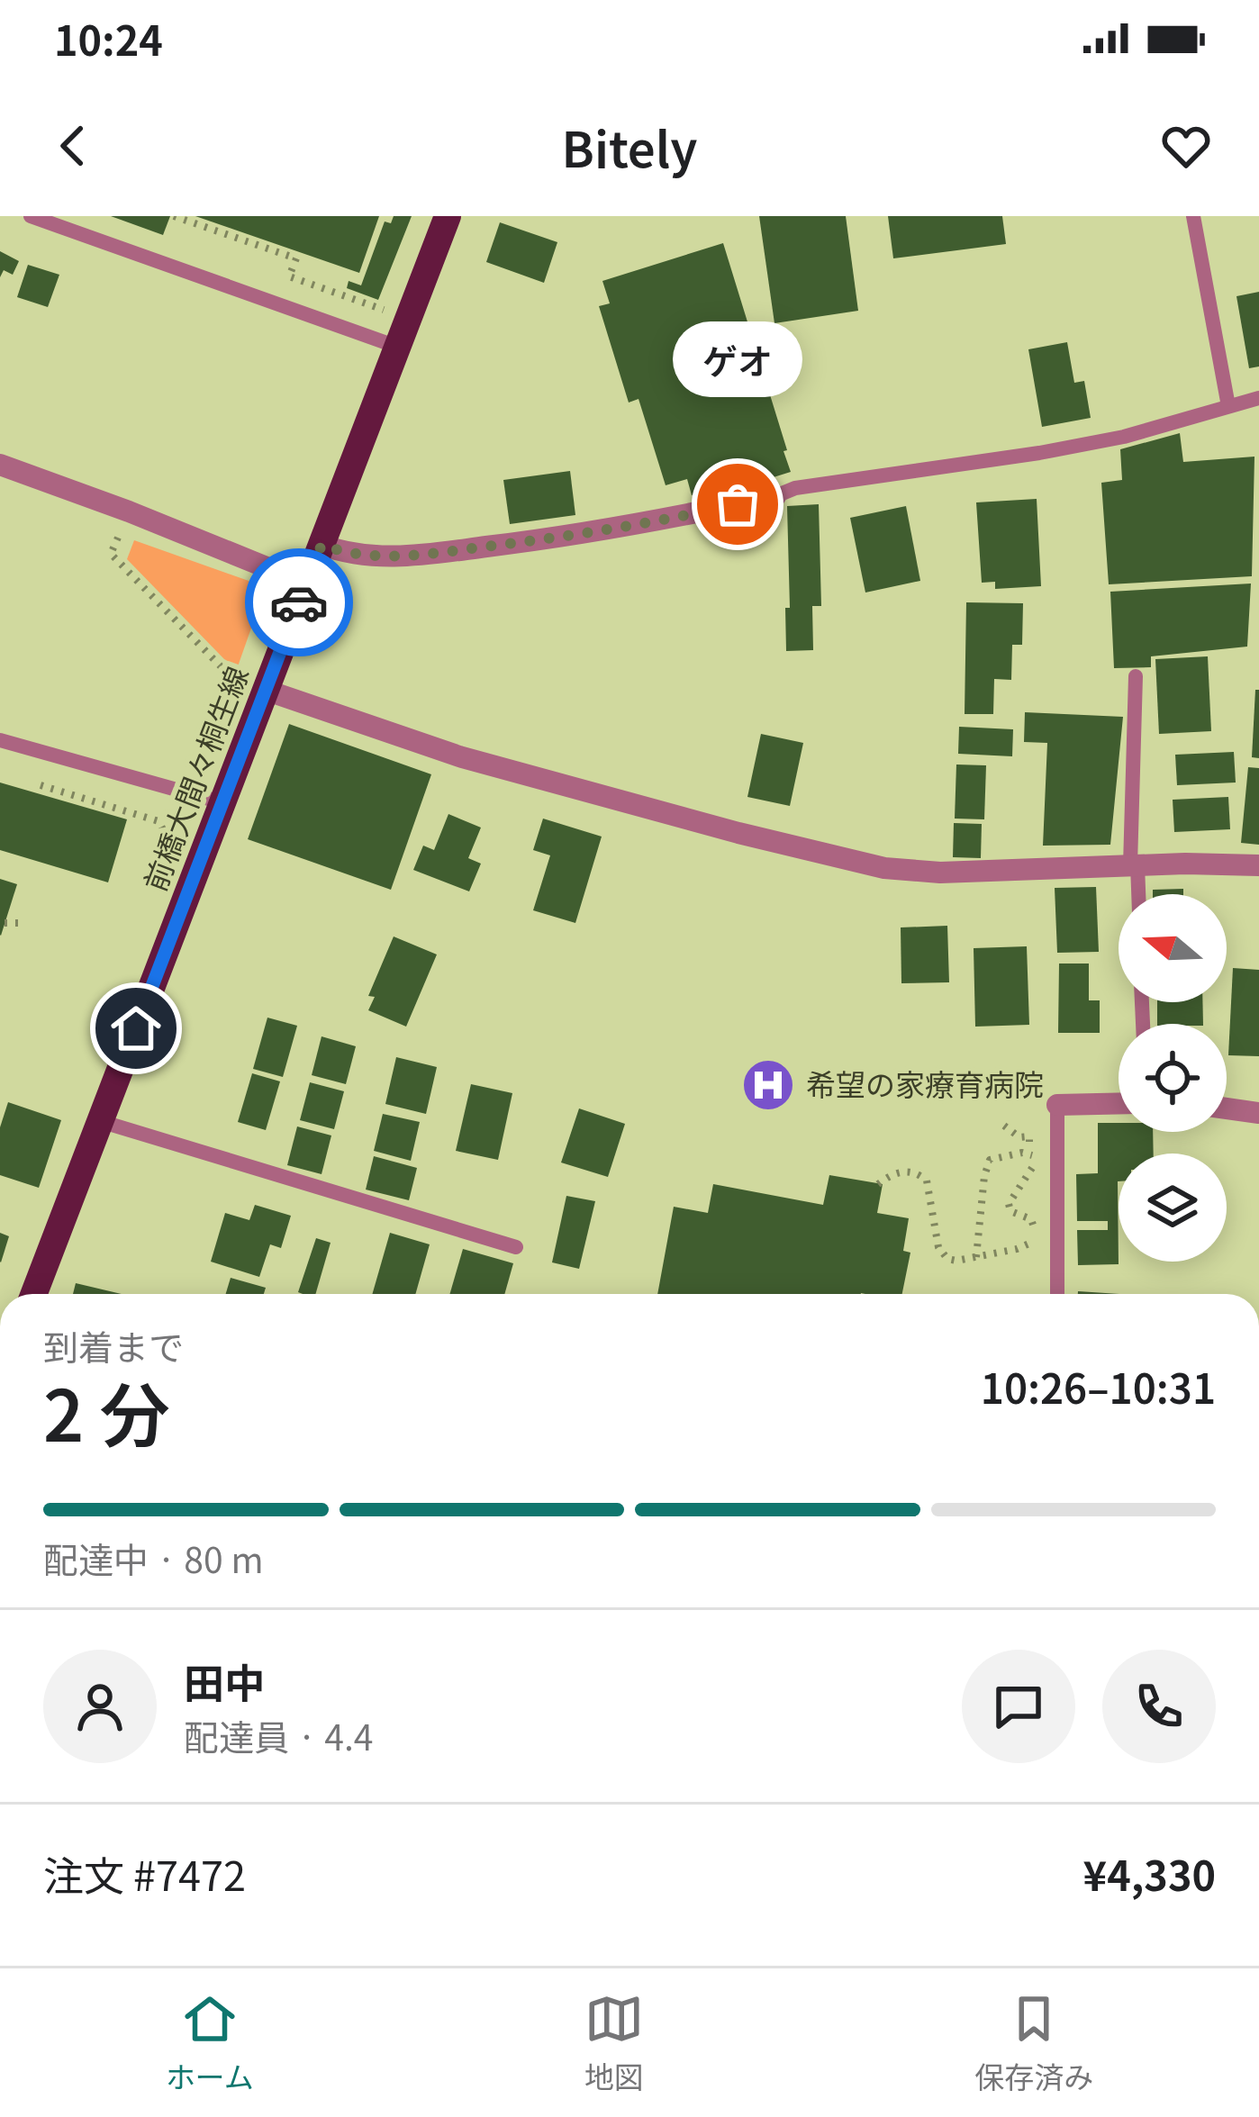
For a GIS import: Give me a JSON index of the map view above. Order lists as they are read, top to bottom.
{
  "streets": {
    "main road": ["前橋大間々桐生線"]
  },
  "places": {
    "other": ["ゲオ"],
    "hospital": ["希望の家療育病院"]
  },
  "north": "left",
  "page": {
    "status": "10:24",
    "header": "Bitely",
    "bubble": "ゲオ",
    "heading": ["2 分", "到着まで", "10:26–10:31"],
    "panel": [
      "田中",
      "配達員 · 4.4",
      "注文 #7472",
      "¥4,330"
    ],
    "bar": "配達中 · 80 m",
    "tabs": ["ホーム", "地図", "保存済み"]
  }
}
